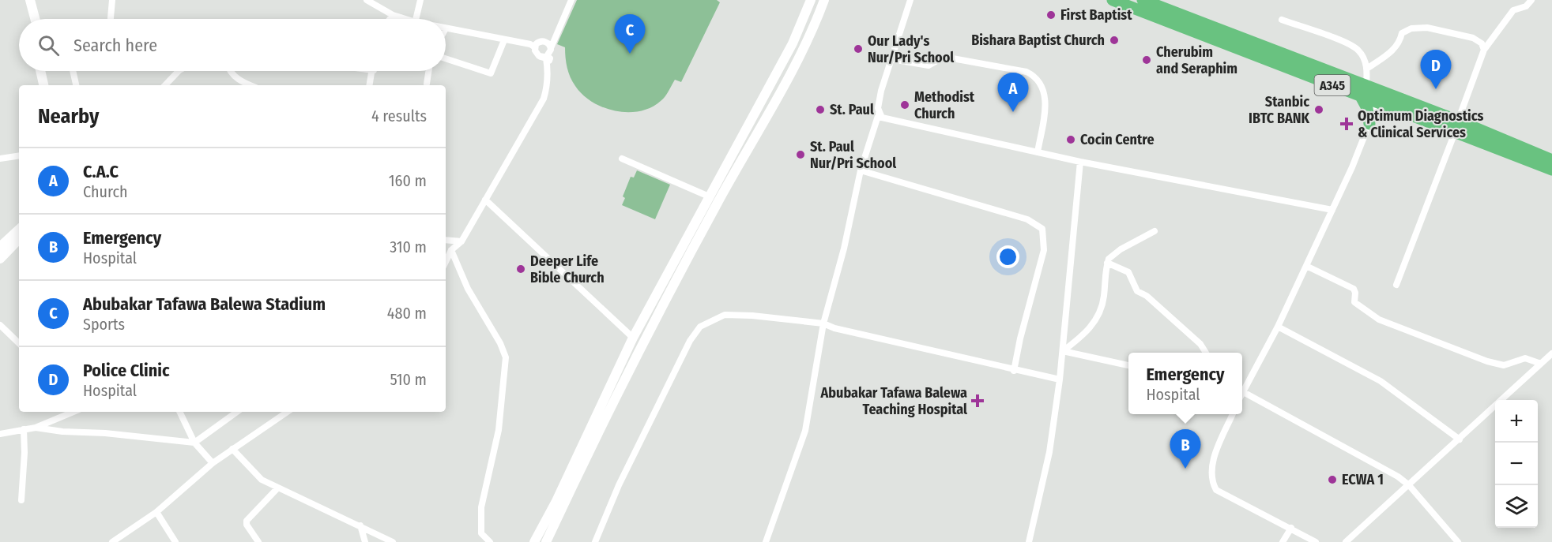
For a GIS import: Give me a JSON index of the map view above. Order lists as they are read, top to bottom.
{
  "streets": {
    "highway": ["A345"]
  },
  "places": {
    "other": [
      "First Baptist",
      "Bishara Baptist Church",
      "Our Lady's Nur/Pri School",
      "Cherubim and Seraphim",
      "Methodist Church",
      "St. Paul",
      "Stanbic IBTC BANK",
      "Cocin Centre",
      "St. Paul Nur/Pri School",
      "Deeper Life Bible Church",
      "ECWA 1"
    ],
    "health": ["Optimum Diagnostics & Clinical Services", "Abubakar Tafawa Balewa Teaching Hospital"]
  },
  "page": {
    "pins": [
      "C",
      "D",
      "A",
      "B"
    ],
    "search": "Search here",
    "heading": ["Nearby", "4 results"],
    "list": [
      {
        "mark": "A",
        "name": "C.A.C",
        "note": "Church",
        "value": "160 m"
      },
      {
        "mark": "B",
        "name": "Emergency",
        "note": "Hospital",
        "value": "310 m"
      },
      {
        "mark": "C",
        "name": "Abubakar Tafawa Balewa Stadium",
        "note": "Sports",
        "value": "480 m"
      },
      {
        "mark": "D",
        "name": "Police Clinic",
        "note": "Hospital",
        "value": "510 m"
      }
    ],
    "popup": ["Emergency", "Hospital"],
    "map_buttons": ["+", "−"]
  }
}
